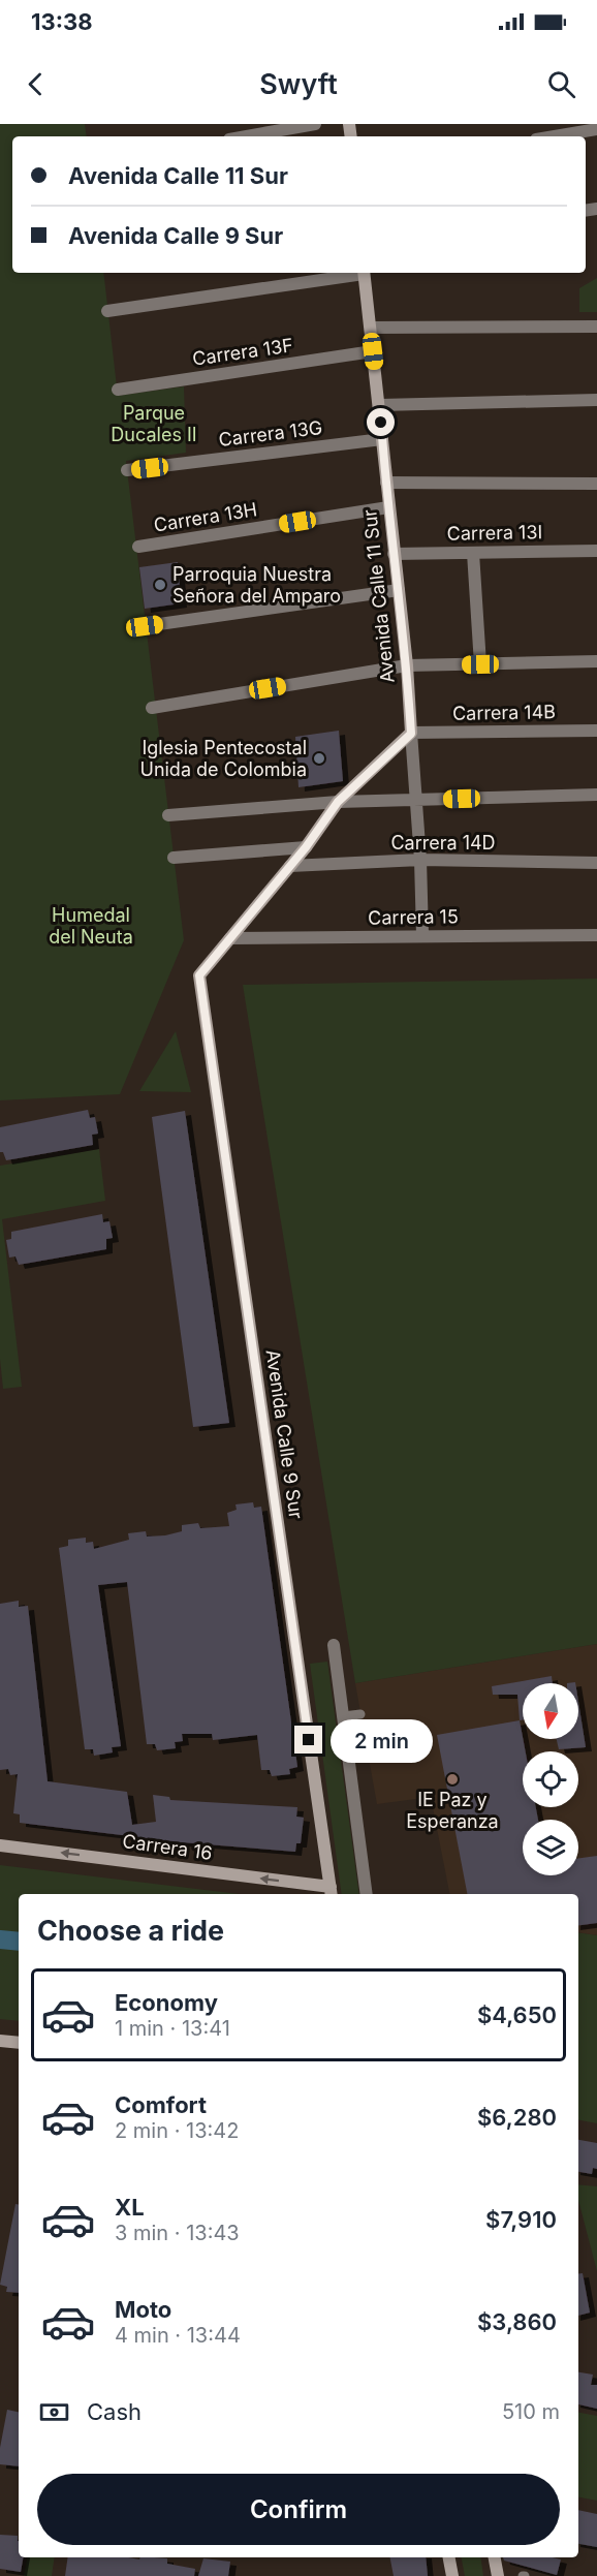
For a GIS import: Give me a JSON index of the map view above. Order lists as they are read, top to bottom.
{
  "streets": {
    "street": [
      "Carrera 13F",
      "Carrera 13G",
      "Carrera 13H",
      "Carrera 13I",
      "Avenida Calle 11 Sur",
      "Carrera 14B",
      "Carrera 14D",
      "Carrera 15",
      "Avenida Calle 9 Sur",
      "Carrera 16"
    ]
  },
  "crossings": [
    ["Carrera 13F", "Avenida Calle 11 Sur"],
    ["Carrera 13G", "Avenida Calle 11 Sur"],
    ["Carrera 13H", "Avenida Calle 11 Sur"],
    ["Carrera 13I", "Avenida Calle 11 Sur"],
    ["Avenida Calle 11 Sur", "Carrera 14B"],
    ["Carrera 15", "Avenida Calle 9 Sur"],
    ["Avenida Calle 9 Sur", "Carrera 16"]
  ],
  "one_way": ["Carrera 16"],
  "parks": ["Parque Ducales II", "Humedal del Neuta"],
  "places": ["Parroquia Nuestra Señora del Amparo", "Iglesia Pentecostal Unida de Colombia", "IE Paz y Esperanza"],
  "north": "bottom",
  "page": {
    "status": "13:38",
    "header": "Swyft",
    "banner": ["Avenida Calle 11 Sur", "Avenida Calle 9 Sur"],
    "bubble": "2 min",
    "heading": "Choose a ride",
    "list": [
      {
        "name": "Economy",
        "note": "1 min · 13:41",
        "value": "$4,650"
      },
      {
        "name": "Comfort",
        "note": "2 min · 13:42",
        "value": "$6,280"
      },
      {
        "name": "XL",
        "note": "3 min · 13:43",
        "value": "$7,910"
      },
      {
        "name": "Moto",
        "note": "4 min · 13:44",
        "value": "$3,860"
      }
    ],
    "pay": ["Cash", "510 m"],
    "buttons": "Confirm"
  }
}
